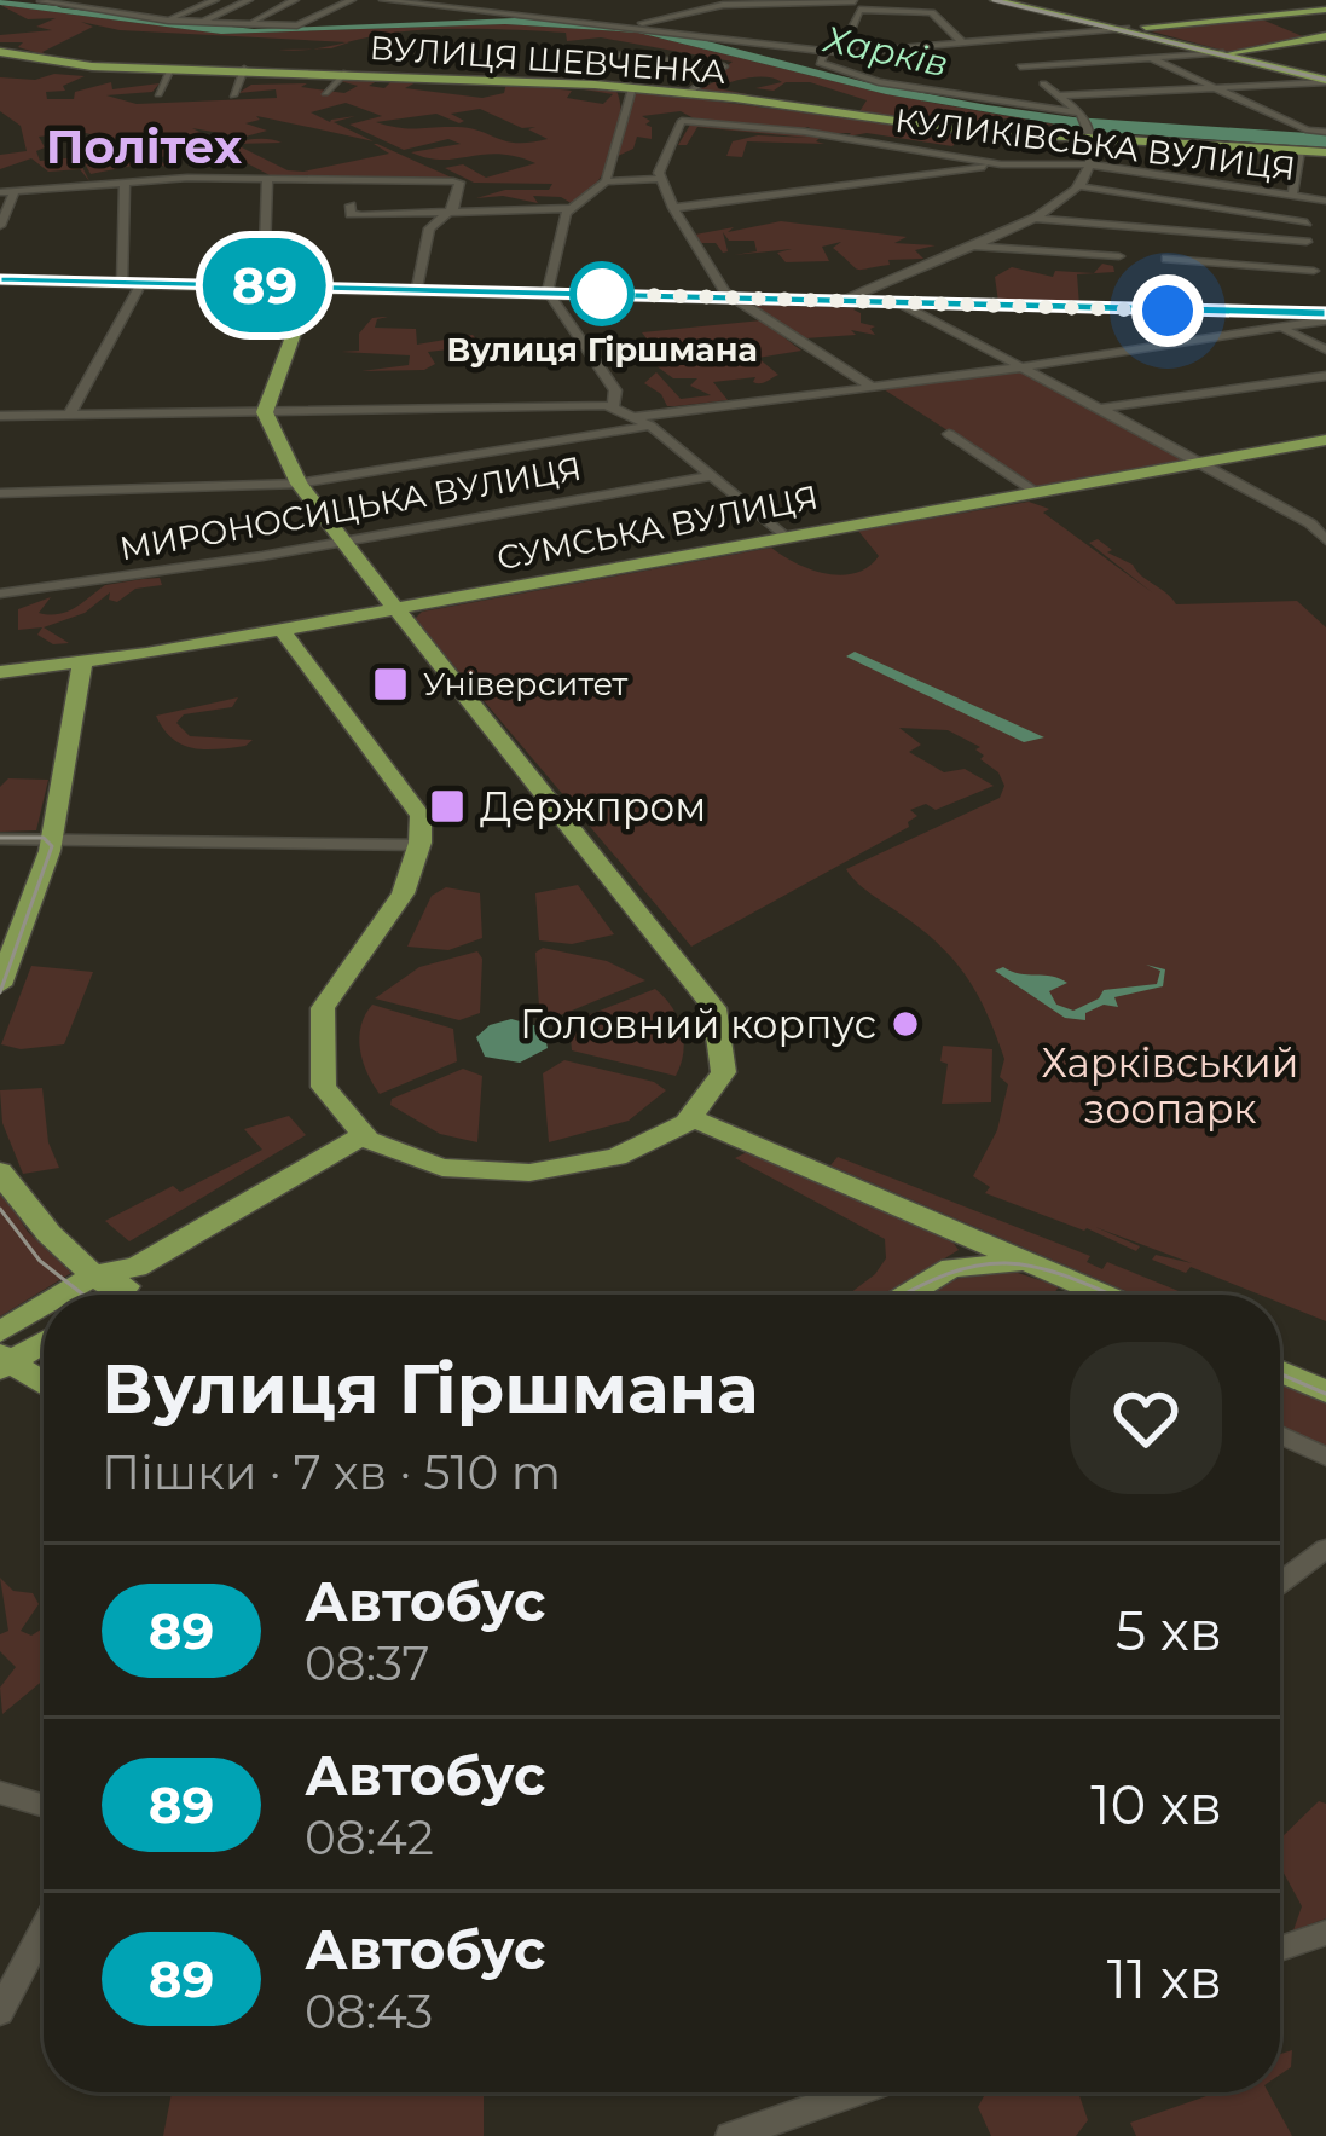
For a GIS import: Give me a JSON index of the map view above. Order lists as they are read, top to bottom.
{
  "streets": {
    "main road": ["ВУЛИЦЯ ШЕВЧЕНКА", "СУМСЬКА ВУЛИЦЯ"],
    "street": ["КУЛИКІВСЬКА ВУЛИЦЯ", "МИРОНОСИЦЬКА ВУЛИЦЯ"]
  },
  "districts": ["Політех"],
  "water": ["Харків"],
  "parks": ["Харківський зоопарк"],
  "places": {
    "other": ["Вулиця Гіршмана", "Головний корпус"],
    "transit": ["Університет", "Держпром"]
  },
  "lines": ["bus line 89"],
  "page": {
    "on_map": "89",
    "heading": ["Вулиця Гіршмана", "Пішки · 7 хв · 510 m"],
    "list": [
      {
        "mark": "89",
        "name": "Автобус",
        "note": "08:37",
        "value": "5 хв"
      },
      {
        "mark": "89",
        "name": "Автобус",
        "note": "08:42",
        "value": "10 хв"
      },
      {
        "mark": "89",
        "name": "Автобус",
        "note": "08:43",
        "value": "11 хв"
      }
    ]
  }
}
